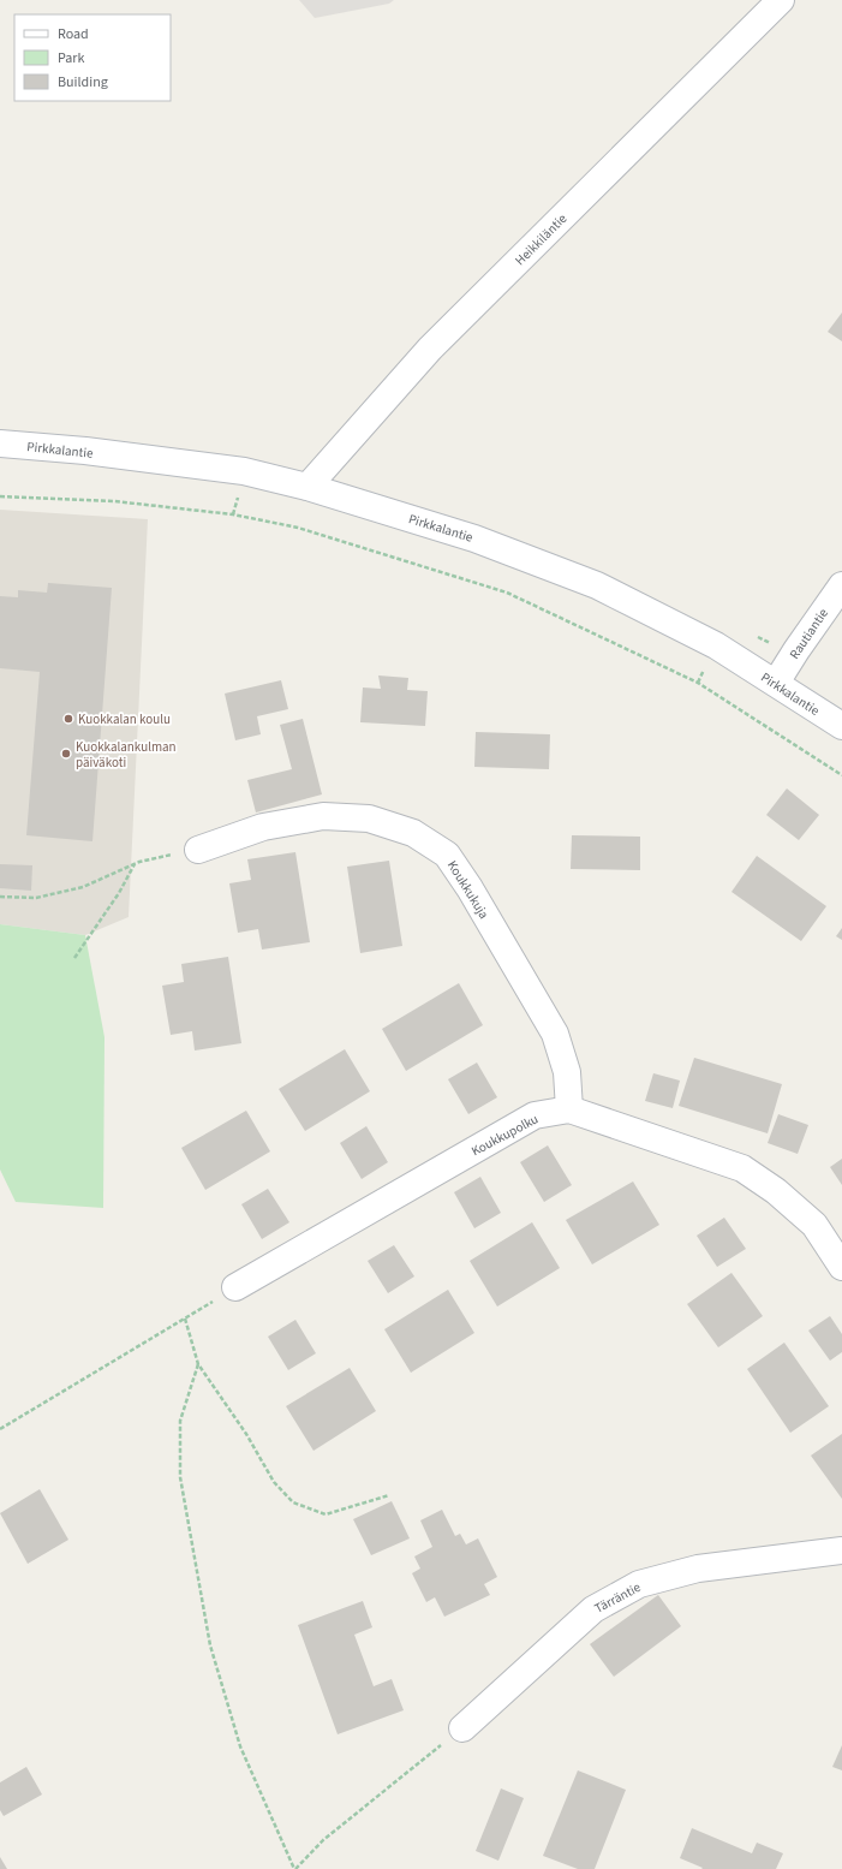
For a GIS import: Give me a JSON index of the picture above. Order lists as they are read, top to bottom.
{
  "streets": {
    "street": [
      "Heikkiläntie",
      "Pirkkalantie",
      "Rautiantie",
      "Koukkukuja",
      "Koukkupolku",
      "Tärräntie"
    ]
  },
  "crossings": [
    ["Heikkiläntie", "Pirkkalantie"],
    ["Pirkkalantie", "Rautiantie"],
    ["Koukkukuja", "Koukkupolku"]
  ],
  "places": ["Kuokkalan koulu", "Kuokkalankulman päiväkoti"],
  "legend": ["Road", "Park", "Building"]
}
